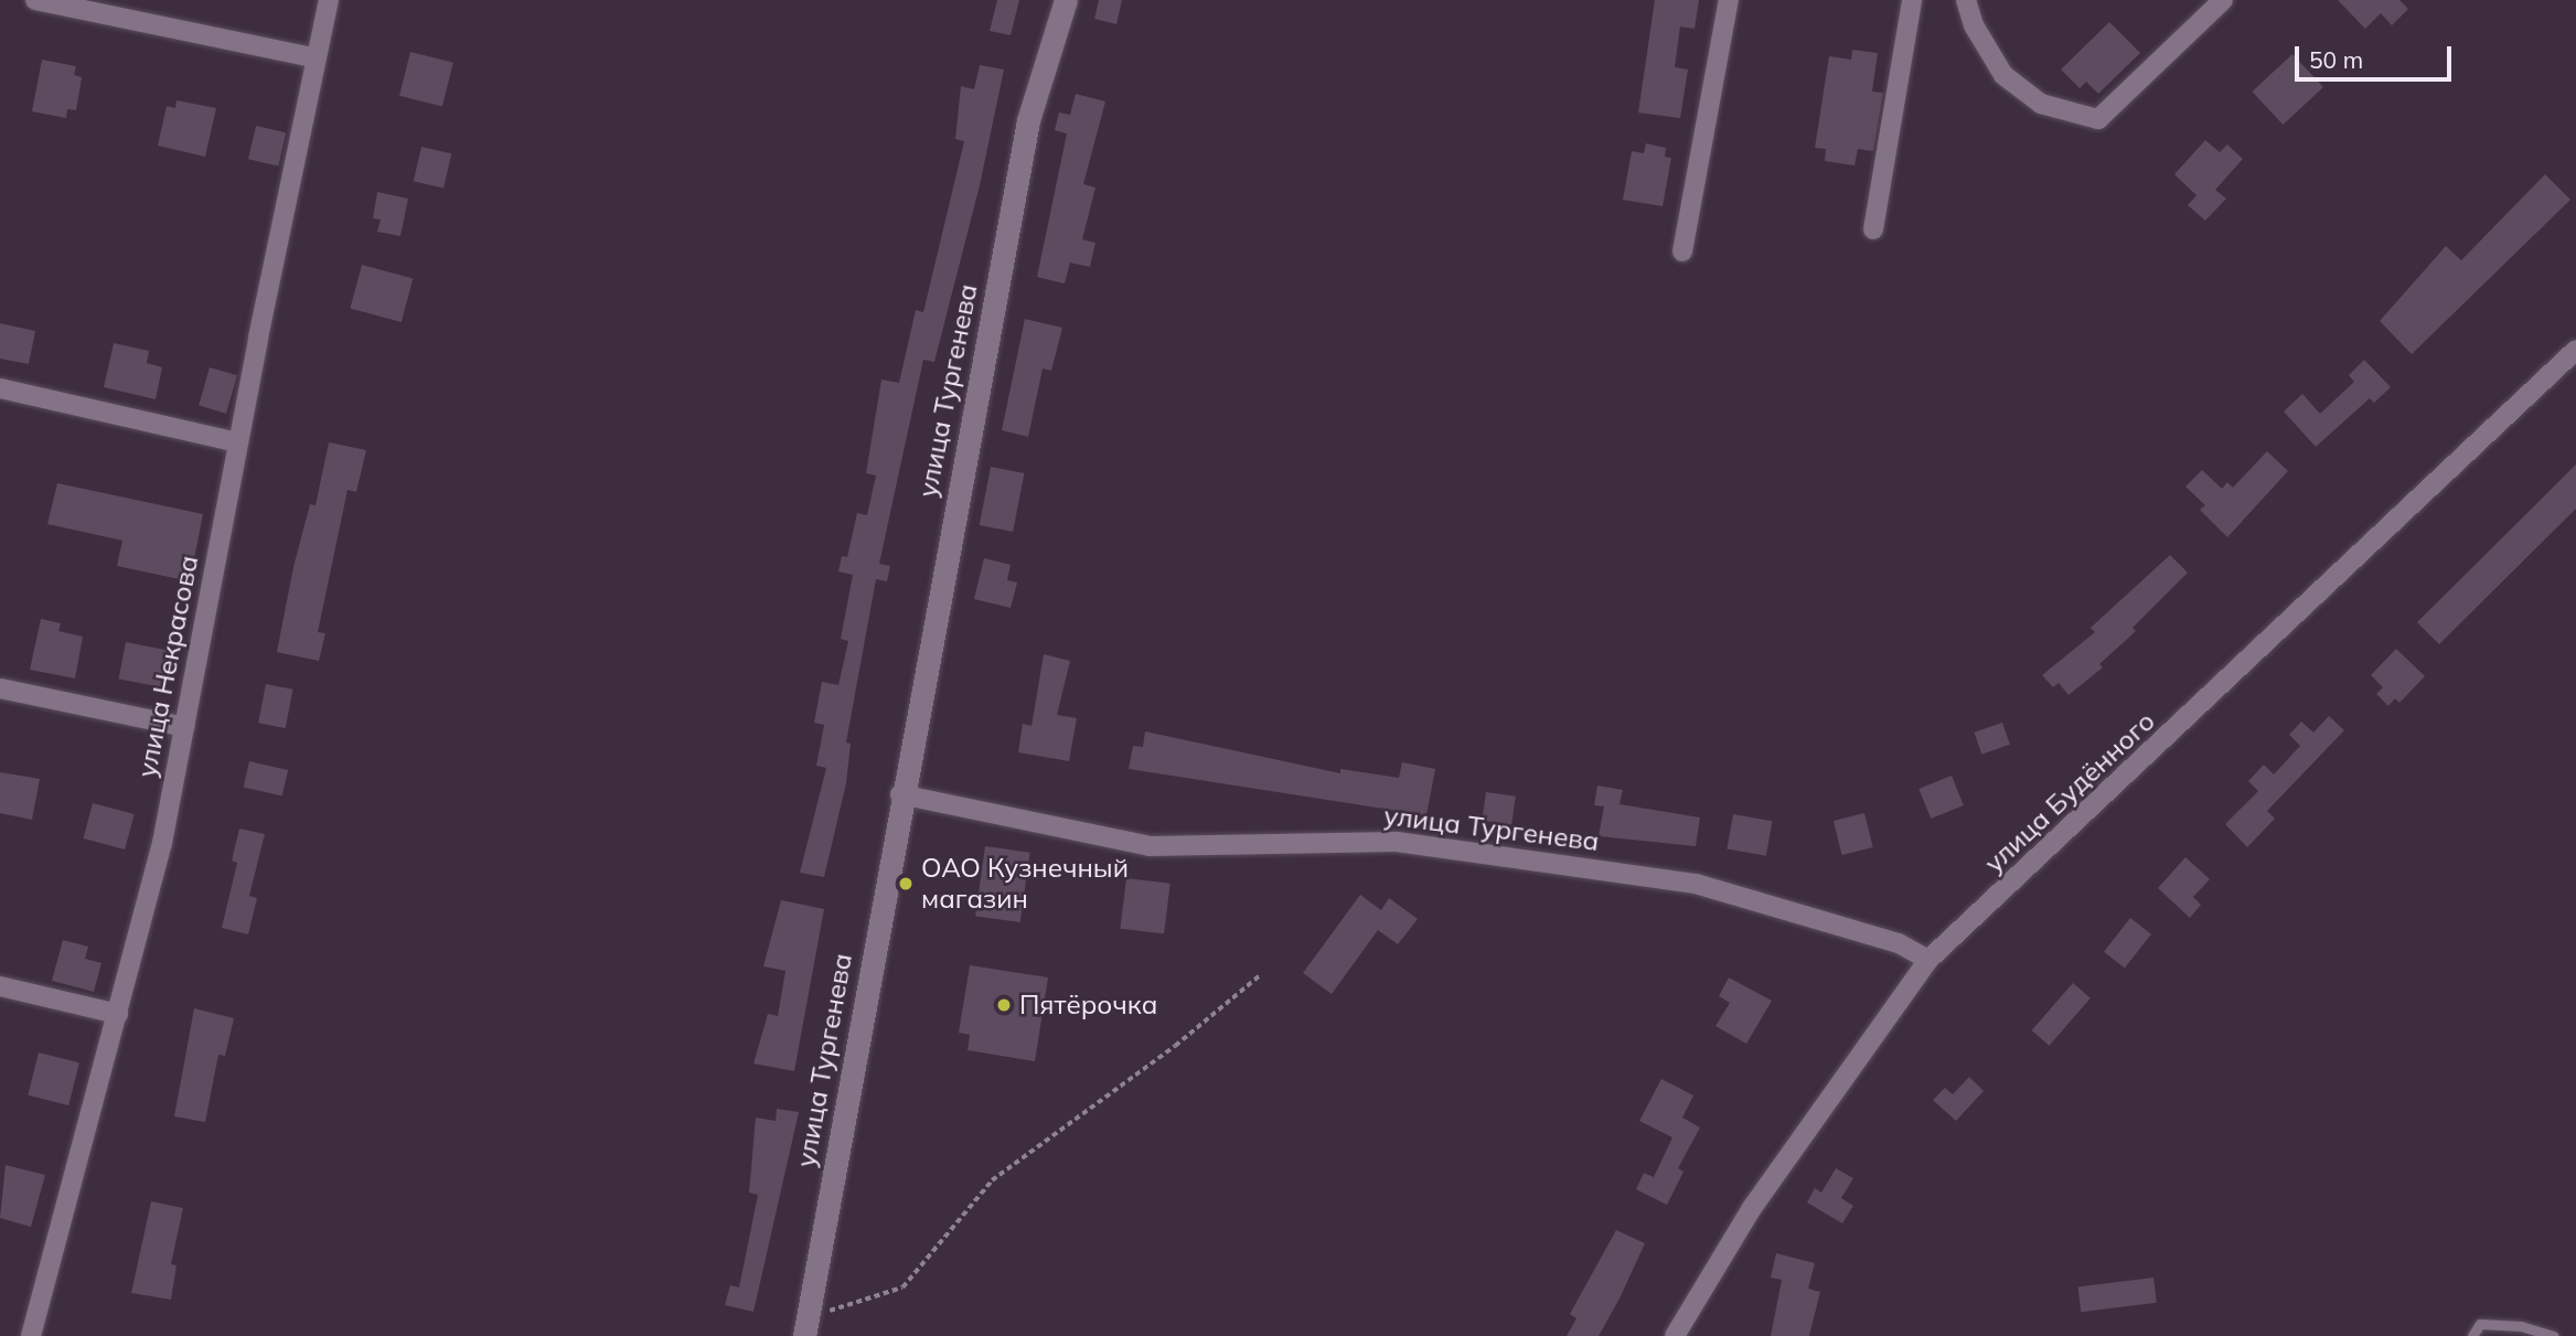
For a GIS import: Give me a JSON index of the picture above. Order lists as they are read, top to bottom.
{
  "streets": {
    "street": ["улица Тургенева", "улица Некрасова", "улица Будённого"]
  },
  "crossings": [
    ["улица Тургенева", "улица Будённого"]
  ],
  "places": ["ОАО Кузнечный магазин", "Пятёрочка"],
  "scale_bar": "50 m"
}
